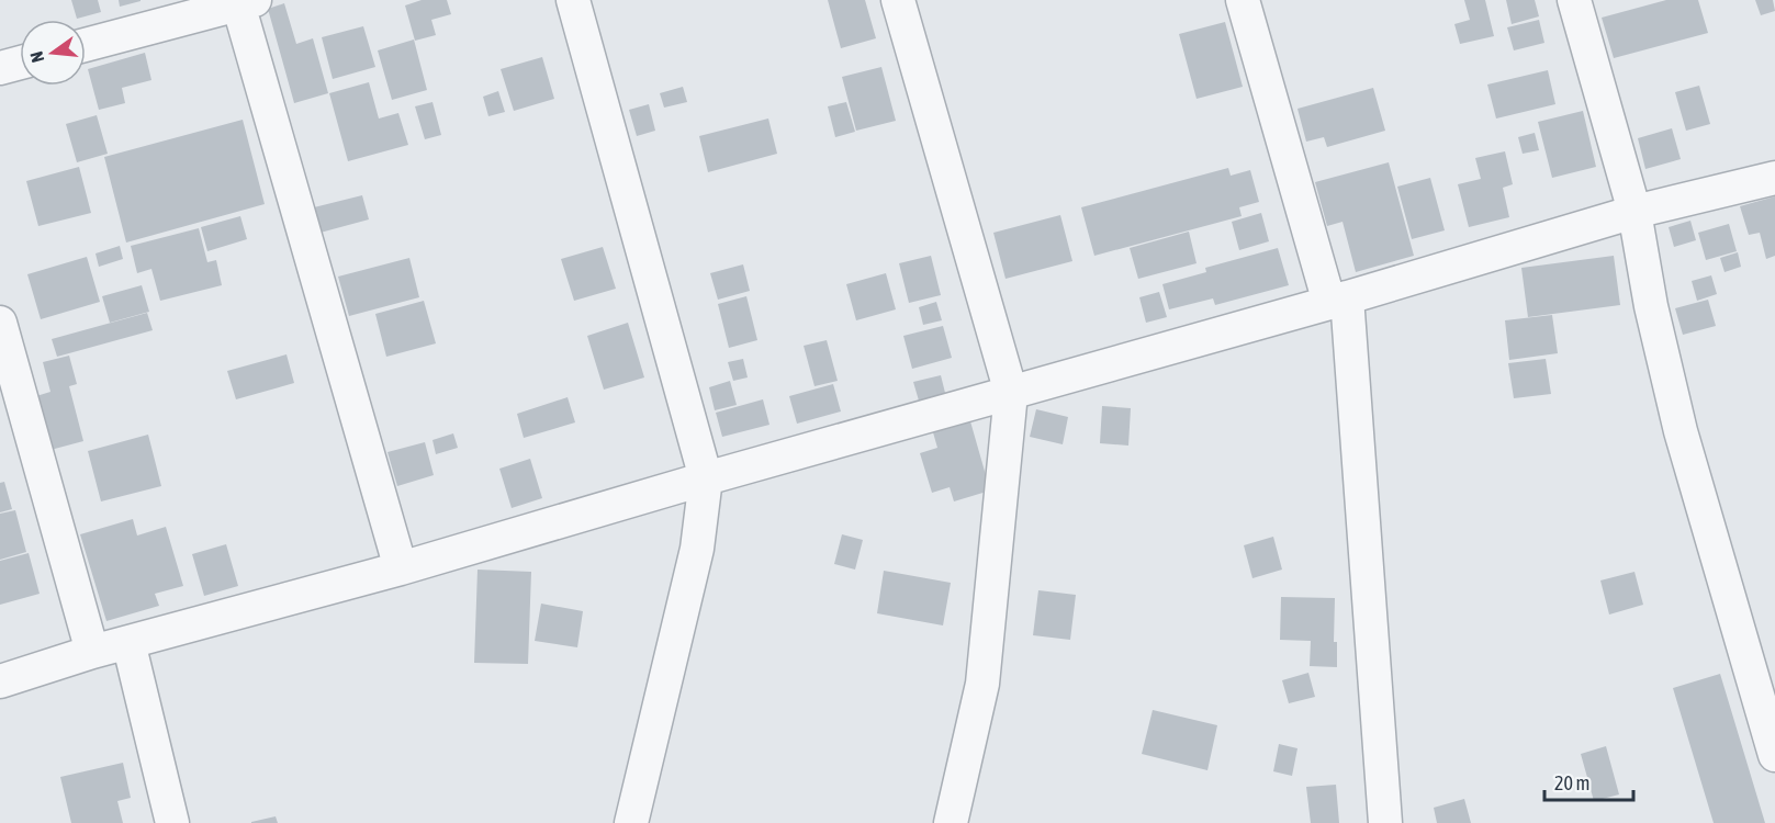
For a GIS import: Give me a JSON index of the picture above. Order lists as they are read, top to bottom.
{
  "scale_bar": "20 m",
  "north": "left"
}
